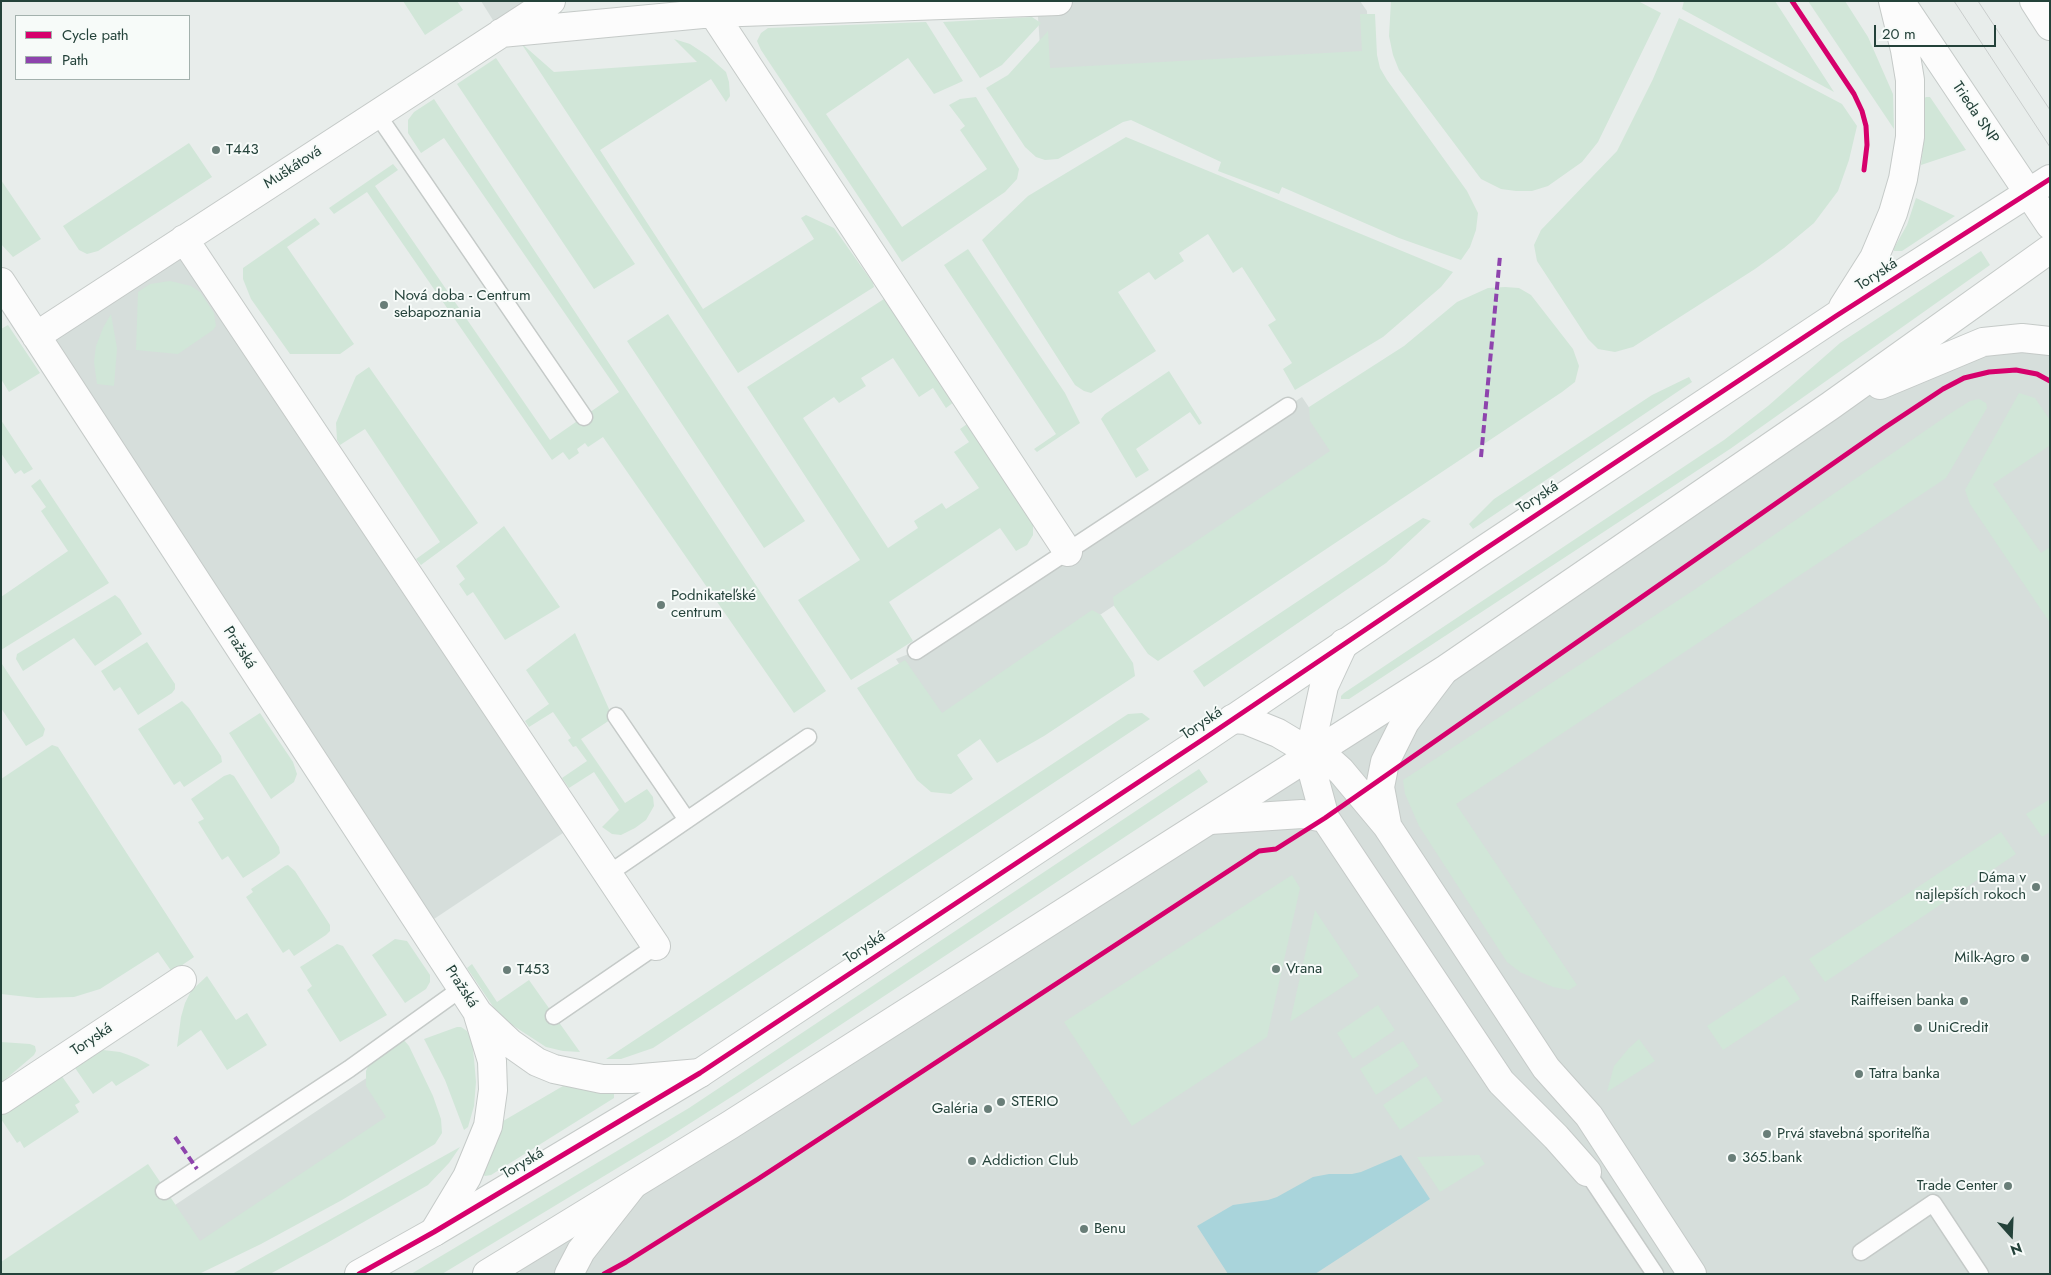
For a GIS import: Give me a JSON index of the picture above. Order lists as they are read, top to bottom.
{
  "streets": {
    "street": [
      "Trieda SNP",
      "Muškátová",
      "Toryská",
      "Pražská"
    ]
  },
  "crossings": [
    ["Trieda SNP", "Toryská"],
    ["Muškátová", "Pražská"]
  ],
  "places": [
    "T443",
    "Nová doba - Centrum sebapoznania",
    "Podnikateľské centrum",
    "Dáma v najlepších rokoch",
    "Milk-Agro",
    "Vrana",
    "T453",
    "Raiffeisen banka",
    "UniCredit",
    "Tatra banka",
    "STERIO",
    "Galéria",
    "Prvá stavebná sporiteľňa",
    "365.bank",
    "Addiction Club",
    "Trade Center",
    "Benu"
  ],
  "legend": ["Cycle path", "Path"],
  "scale_bar": "20 m",
  "north": "bottom"
}
